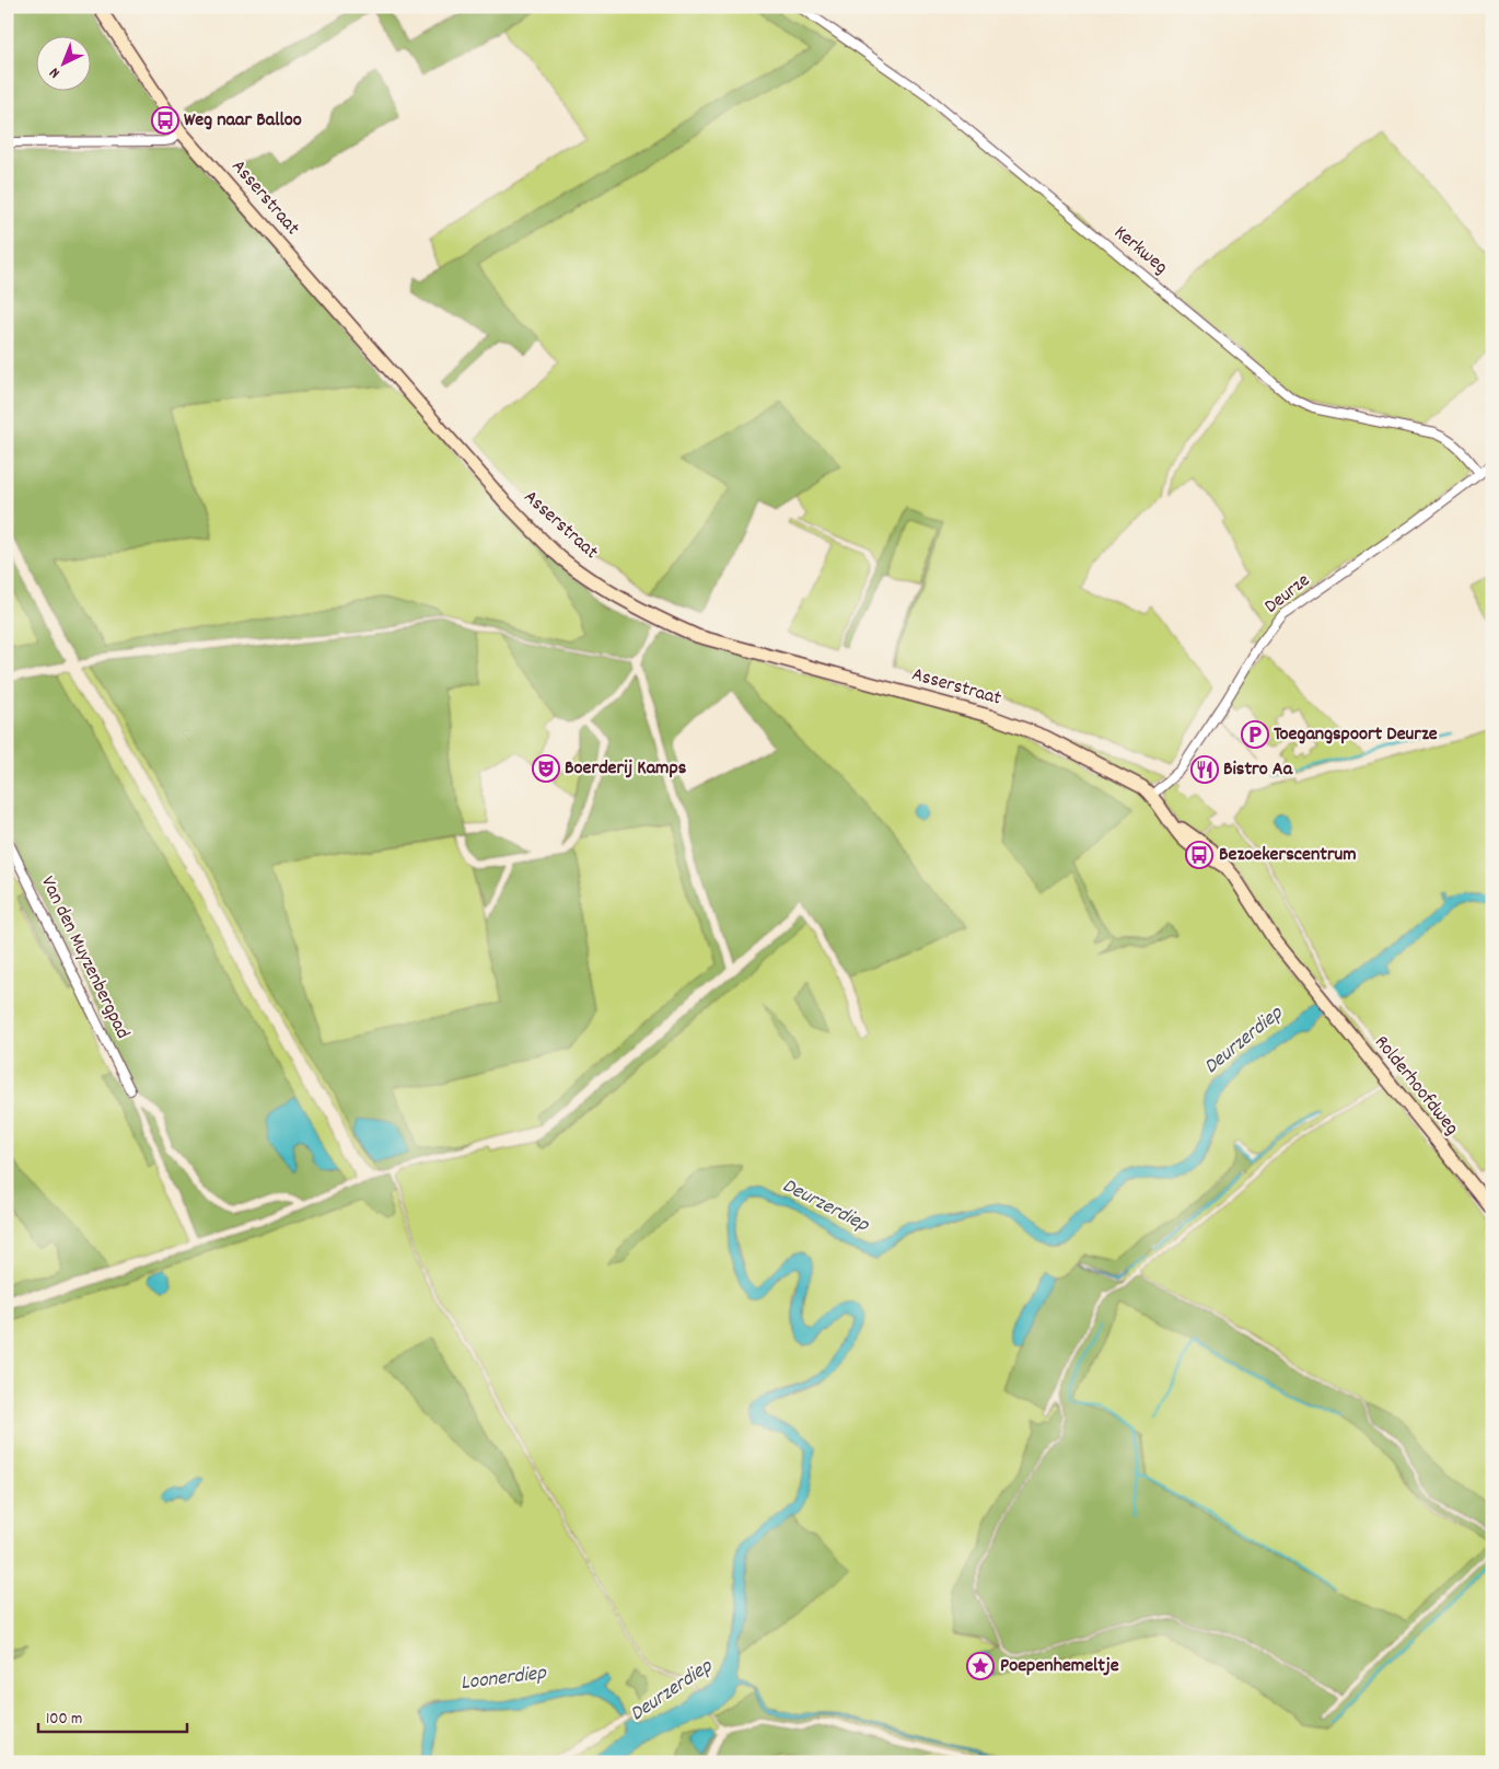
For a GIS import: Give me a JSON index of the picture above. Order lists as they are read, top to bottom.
{
  "streets": {
    "main road": ["Asserstraat", "Rolderhoofdweg"],
    "street": ["Kerkweg", "Deurze", "Van den Muyzenbergpad"]
  },
  "crossings": [
    ["Asserstraat", "Deurze"],
    ["Asserstraat", "Rolderhoofdweg"],
    ["Kerkweg", "Deurze"]
  ],
  "water": ["Deurzerdiep", "Loonerdiep"],
  "places": {
    "bus stop": ["Weg naar Balloo", "Bezoekerscentrum"],
    "parking": ["Toegangspoort Deurze"],
    "theatre": ["Boerderij Kamps"],
    "restaurant": ["Bistro Aa"],
    "place": ["Poepenhemeltje"]
  },
  "scale_bar": "100 m",
  "north": "bottom left"
}
